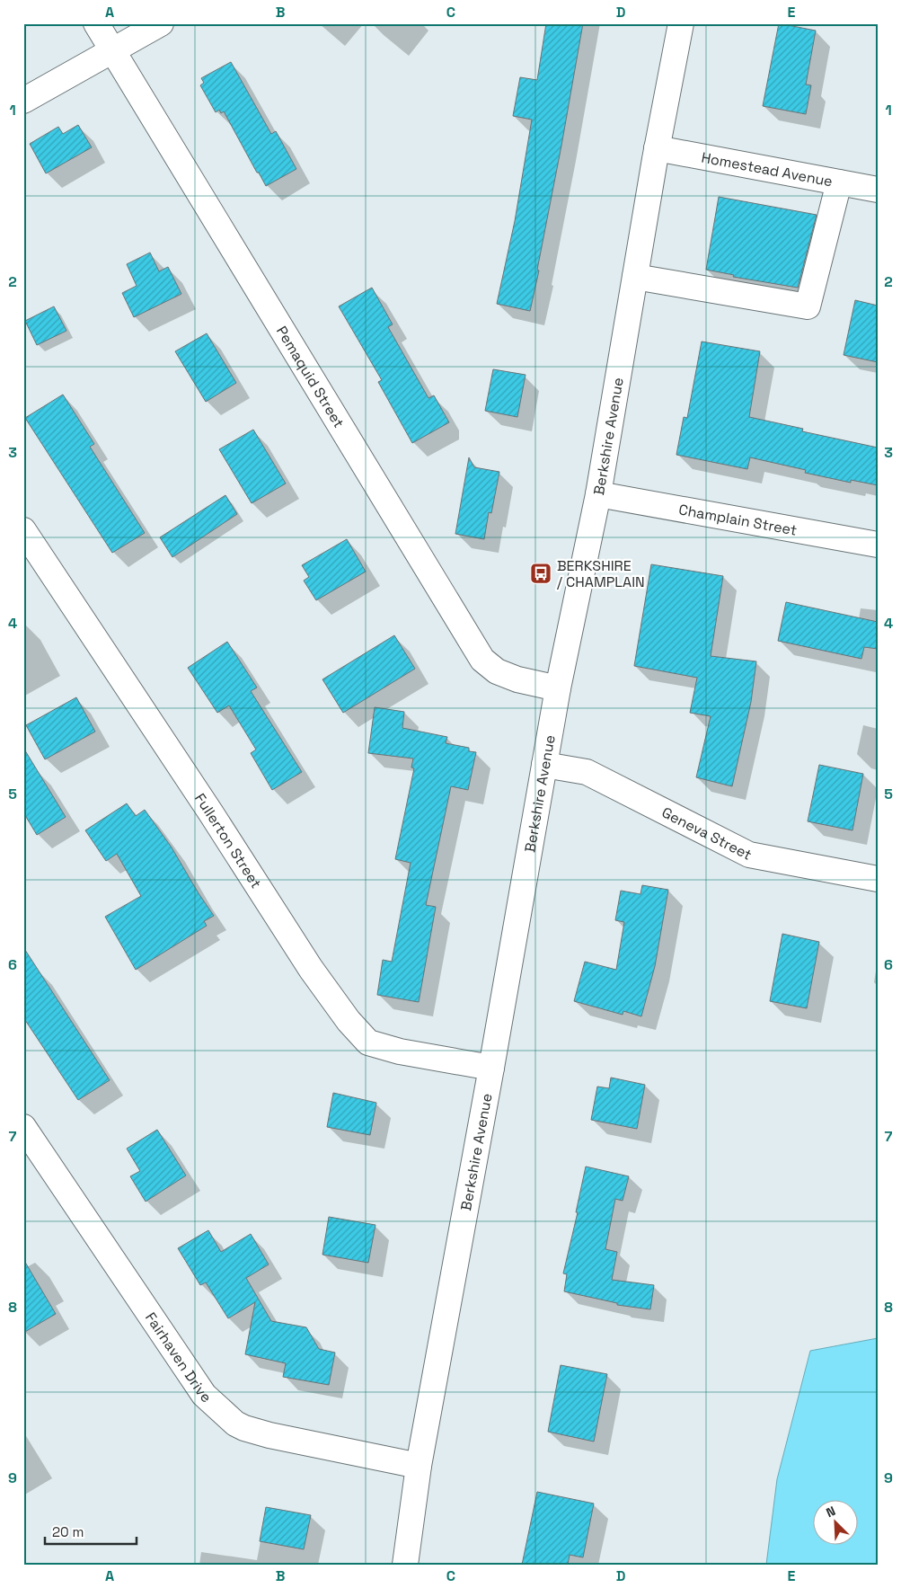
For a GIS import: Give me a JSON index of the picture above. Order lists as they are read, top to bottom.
{
  "streets": {
    "street": [
      "Homestead Avenue",
      "Pemaquid Street",
      "Berkshire Avenue",
      "Champlain Street",
      "Geneva Street",
      "Fullerton Street",
      "Fairhaven Drive"
    ]
  },
  "crossings": [
    ["Homestead Avenue", "Berkshire Avenue"],
    ["Pemaquid Street", "Berkshire Avenue"],
    ["Berkshire Avenue", "Champlain Street"],
    ["Berkshire Avenue", "Geneva Street"],
    ["Berkshire Avenue", "Fullerton Street"],
    ["Berkshire Avenue", "Fairhaven Drive"]
  ],
  "places": {
    "bus stop": ["BERKSHIRE / CHAMPLAIN"]
  },
  "scale_bar": "20 m",
  "north": "top left",
  "grid": {
    "columns": [
      "A",
      "B",
      "C",
      "D",
      "E"
    ],
    "rows": [
      "1",
      "2",
      "3",
      "4",
      "5",
      "6",
      "7",
      "8",
      "9"
    ]
  }
}
